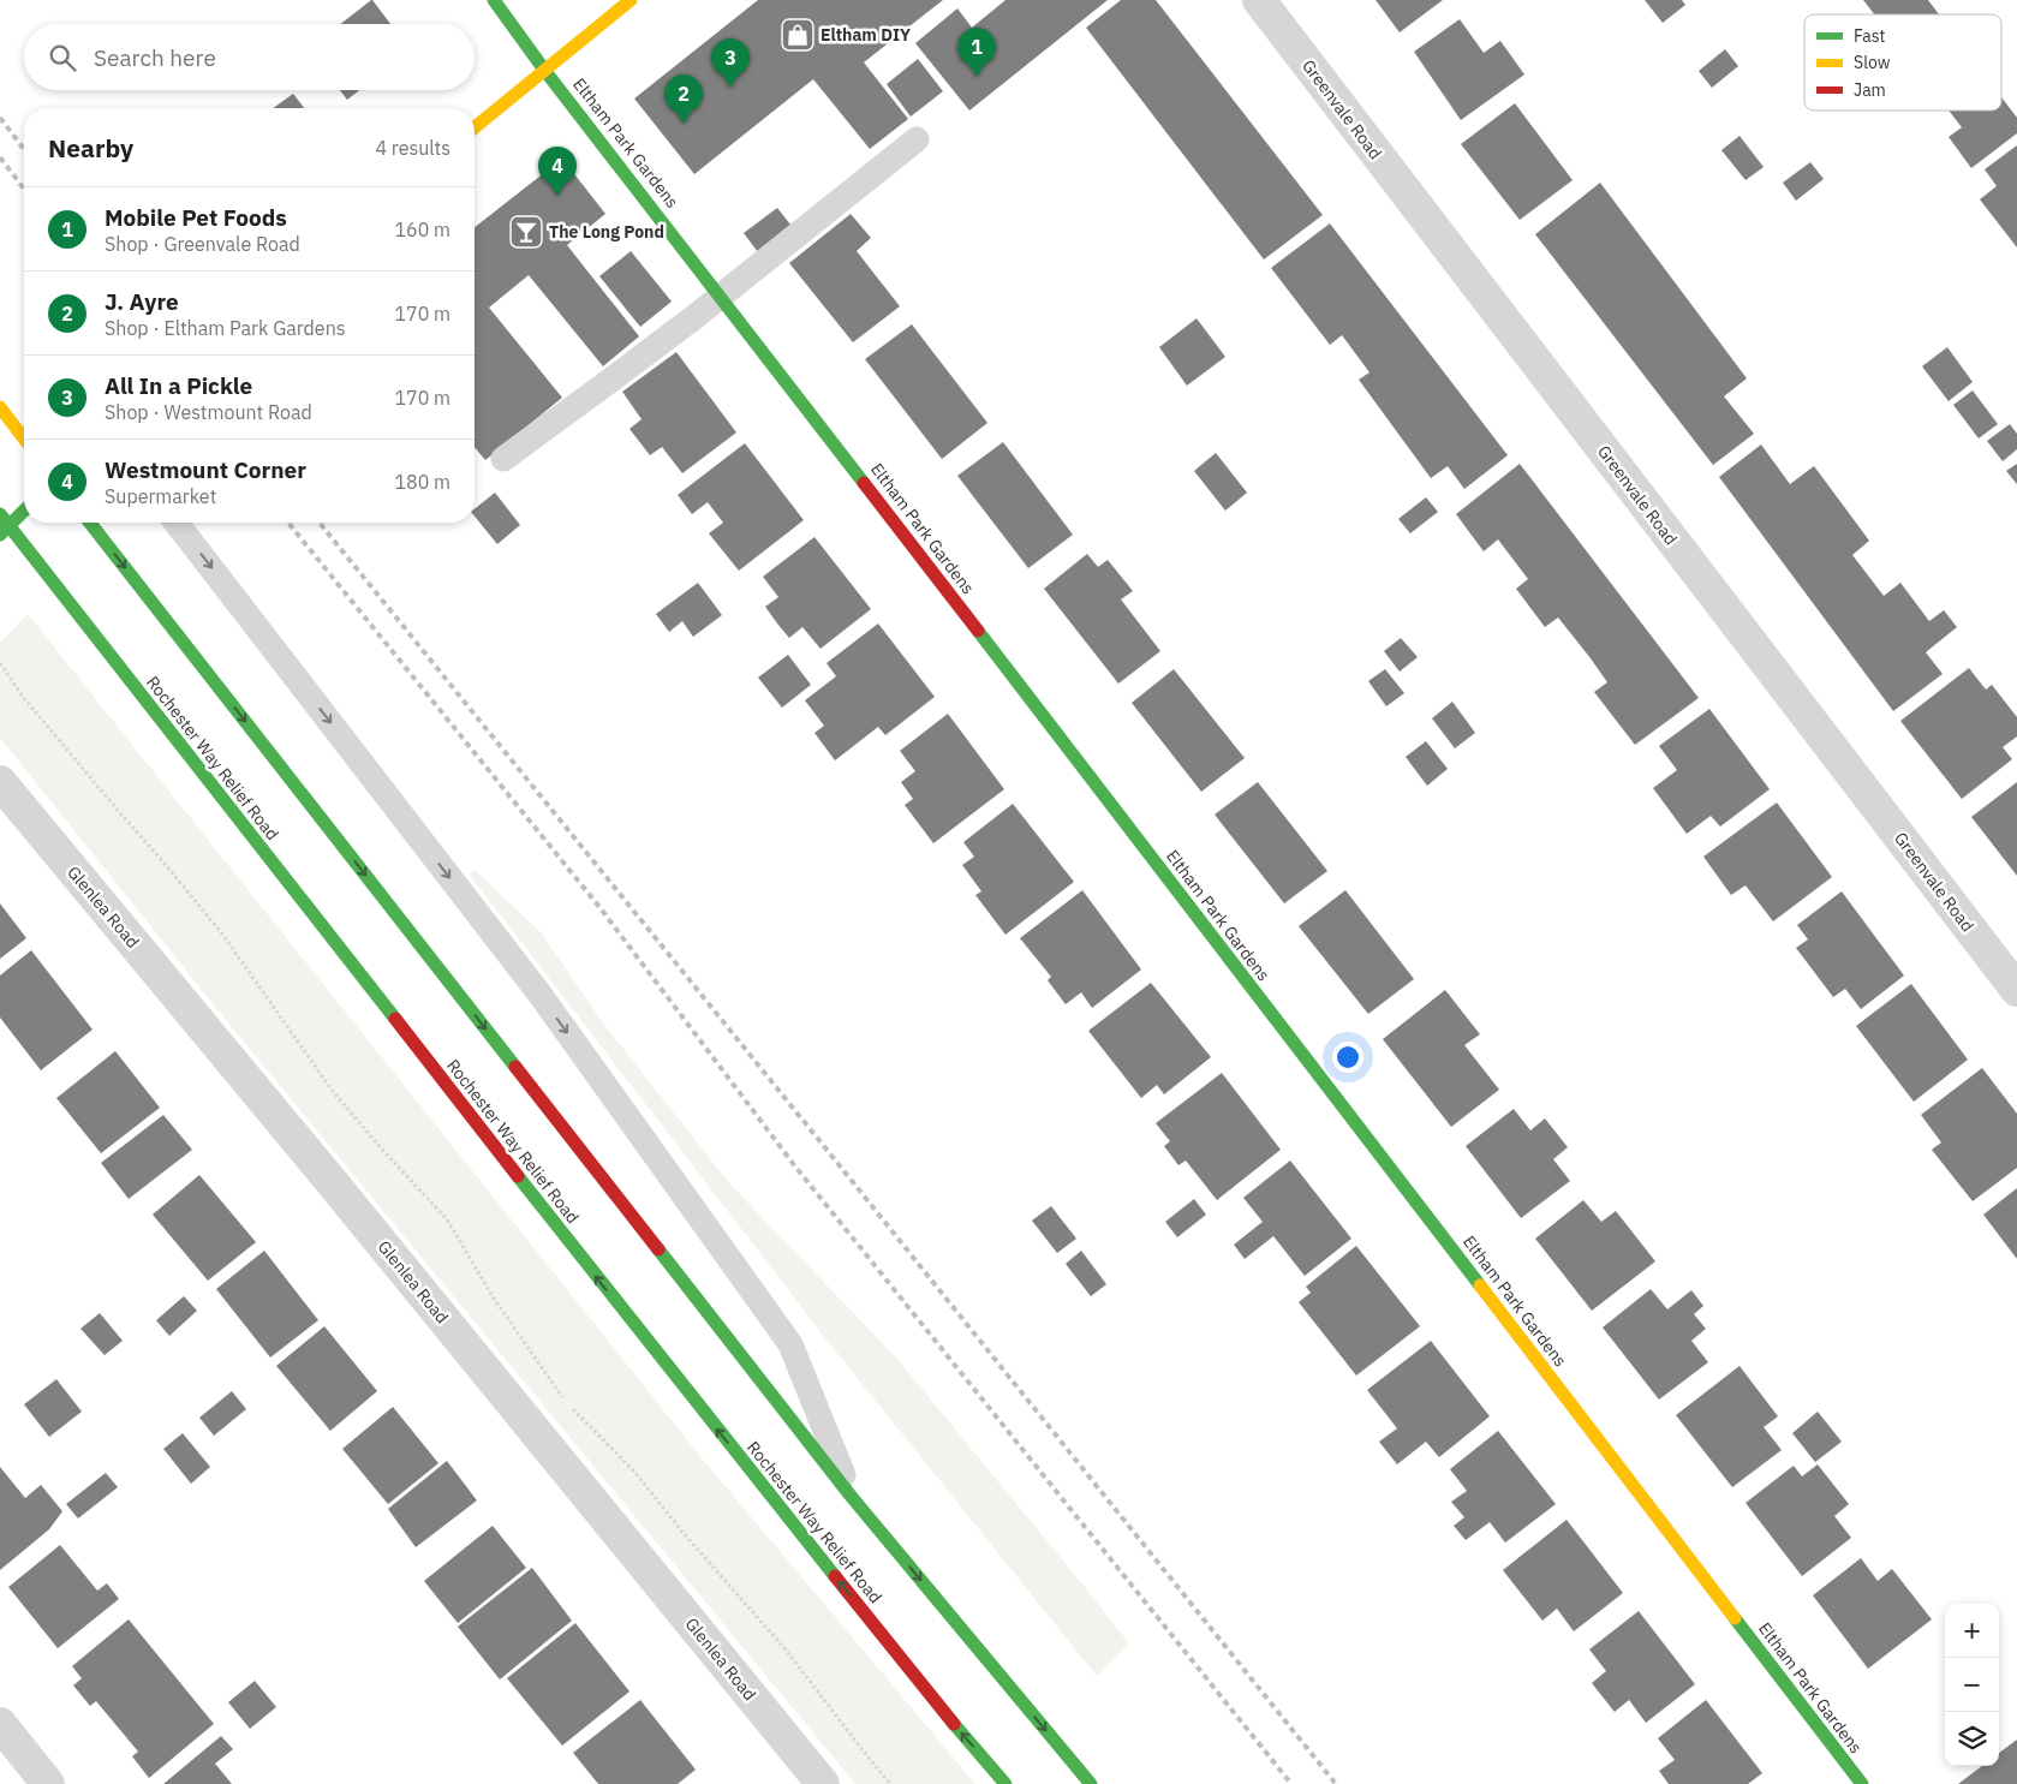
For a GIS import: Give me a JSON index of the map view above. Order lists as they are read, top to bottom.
{
  "streets": {
    "main road": ["Eltham Park Gardens", "Rochester Way Relief Road"],
    "street": ["Greenvale Road", "Glenlea Road"]
  },
  "places": {
    "shop": ["Eltham DIY"],
    "bar": ["The Long Pond"]
  },
  "legend": ["Fast", "Slow", "Jam"],
  "page": {
    "search": "Search here",
    "pins": [
      "1",
      "3",
      "2",
      "4"
    ],
    "heading": ["Nearby", "4 results"],
    "list": [
      {
        "mark": "1",
        "name": "Mobile Pet Foods",
        "note": "Shop · Greenvale Road",
        "value": "160 m"
      },
      {
        "mark": "2",
        "name": "J. Ayre",
        "note": "Shop · Eltham Park Gardens",
        "value": "170 m"
      },
      {
        "mark": "3",
        "name": "All In a Pickle",
        "note": "Shop · Westmount Road",
        "value": "170 m"
      },
      {
        "mark": "4",
        "name": "Westmount Corner",
        "note": "Supermarket",
        "value": "180 m"
      }
    ],
    "map_buttons": ["+", "−"]
  }
}
